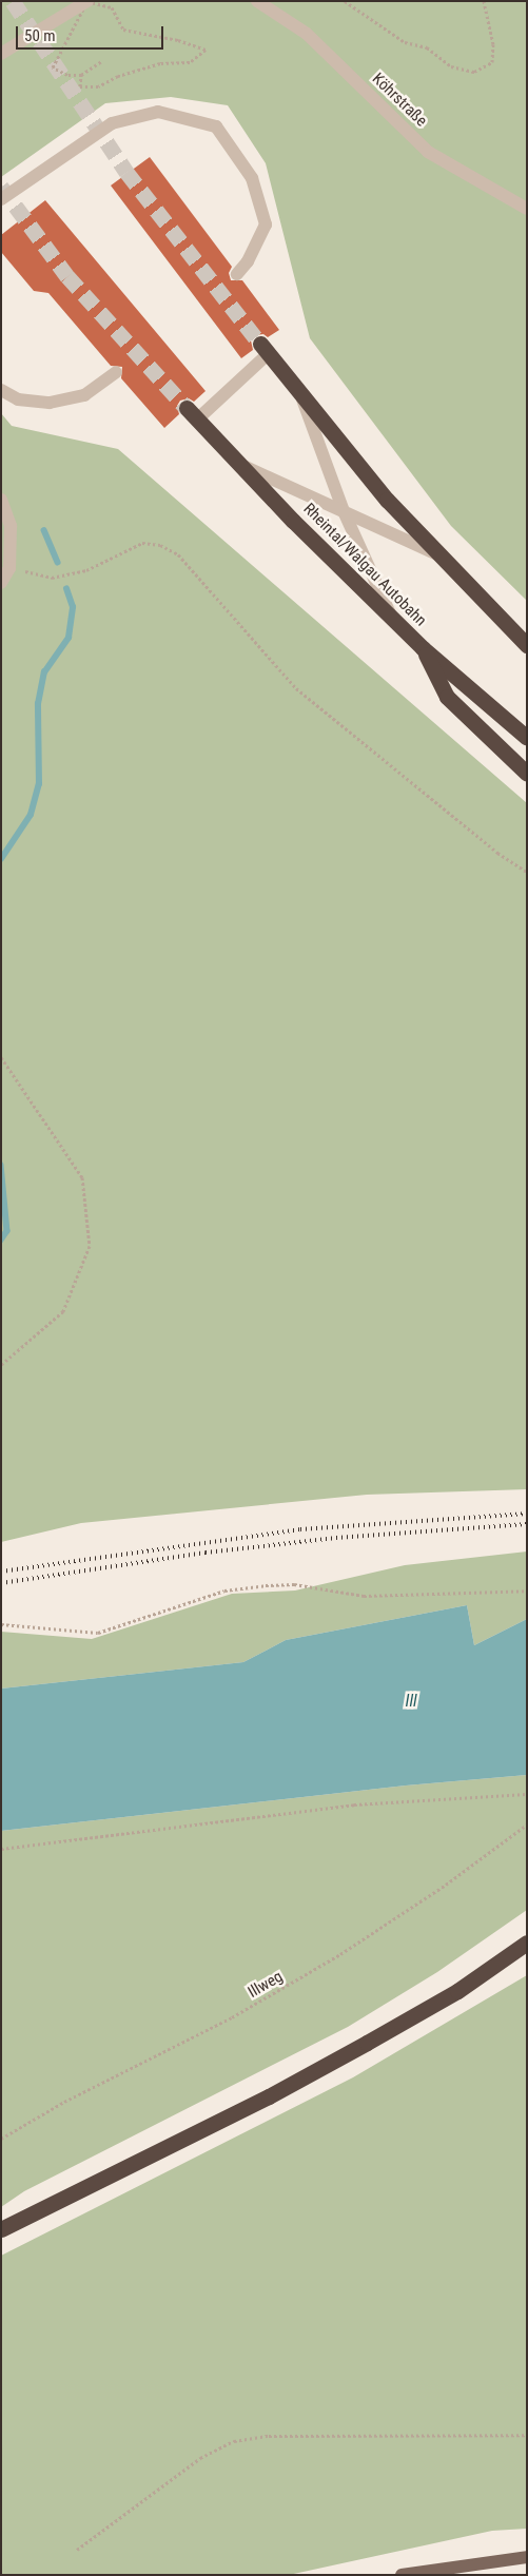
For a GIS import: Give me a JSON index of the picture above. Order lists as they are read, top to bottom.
{
  "streets": {
    "highway": ["Rheintal/Walgau Autobahn"],
    "street": ["Köhrstraße"],
    "path": ["Illweg"]
  },
  "water": ["Ill"],
  "scale_bar": "50 m"
}
